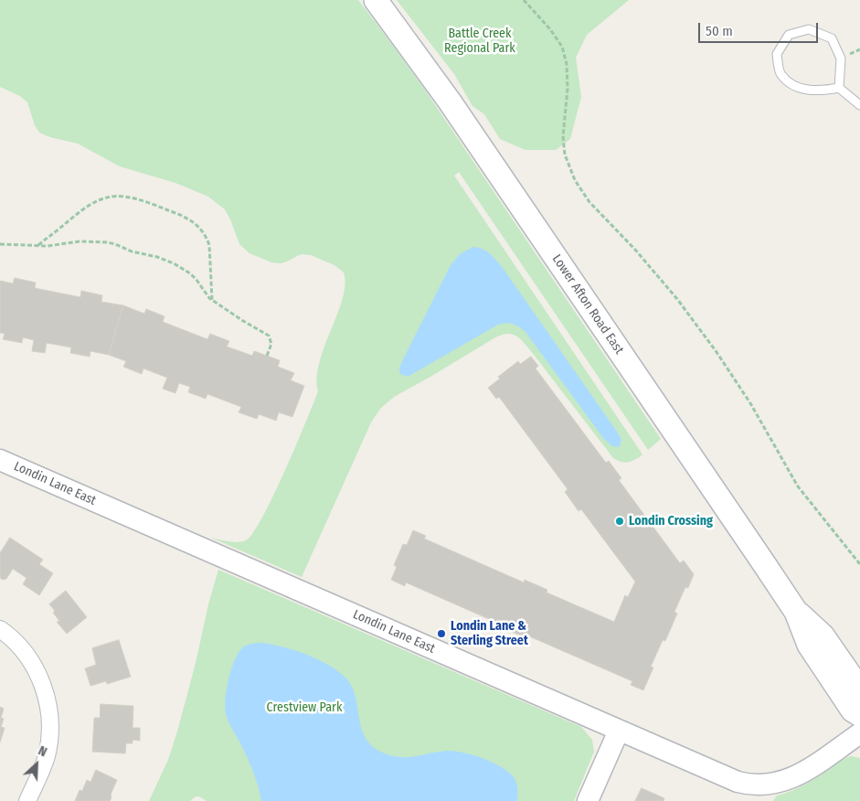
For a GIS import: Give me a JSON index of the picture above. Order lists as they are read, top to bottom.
{
  "streets": {
    "main road": ["Lower Afton Road East"],
    "street": ["Londin Lane East"]
  },
  "parks": ["Battle Creek Regional Park", "Crestview Park"],
  "places": ["Londin Crossing", "Londin Lane & Sterling Street"],
  "scale_bar": "50 m",
  "north": "top right"
}
